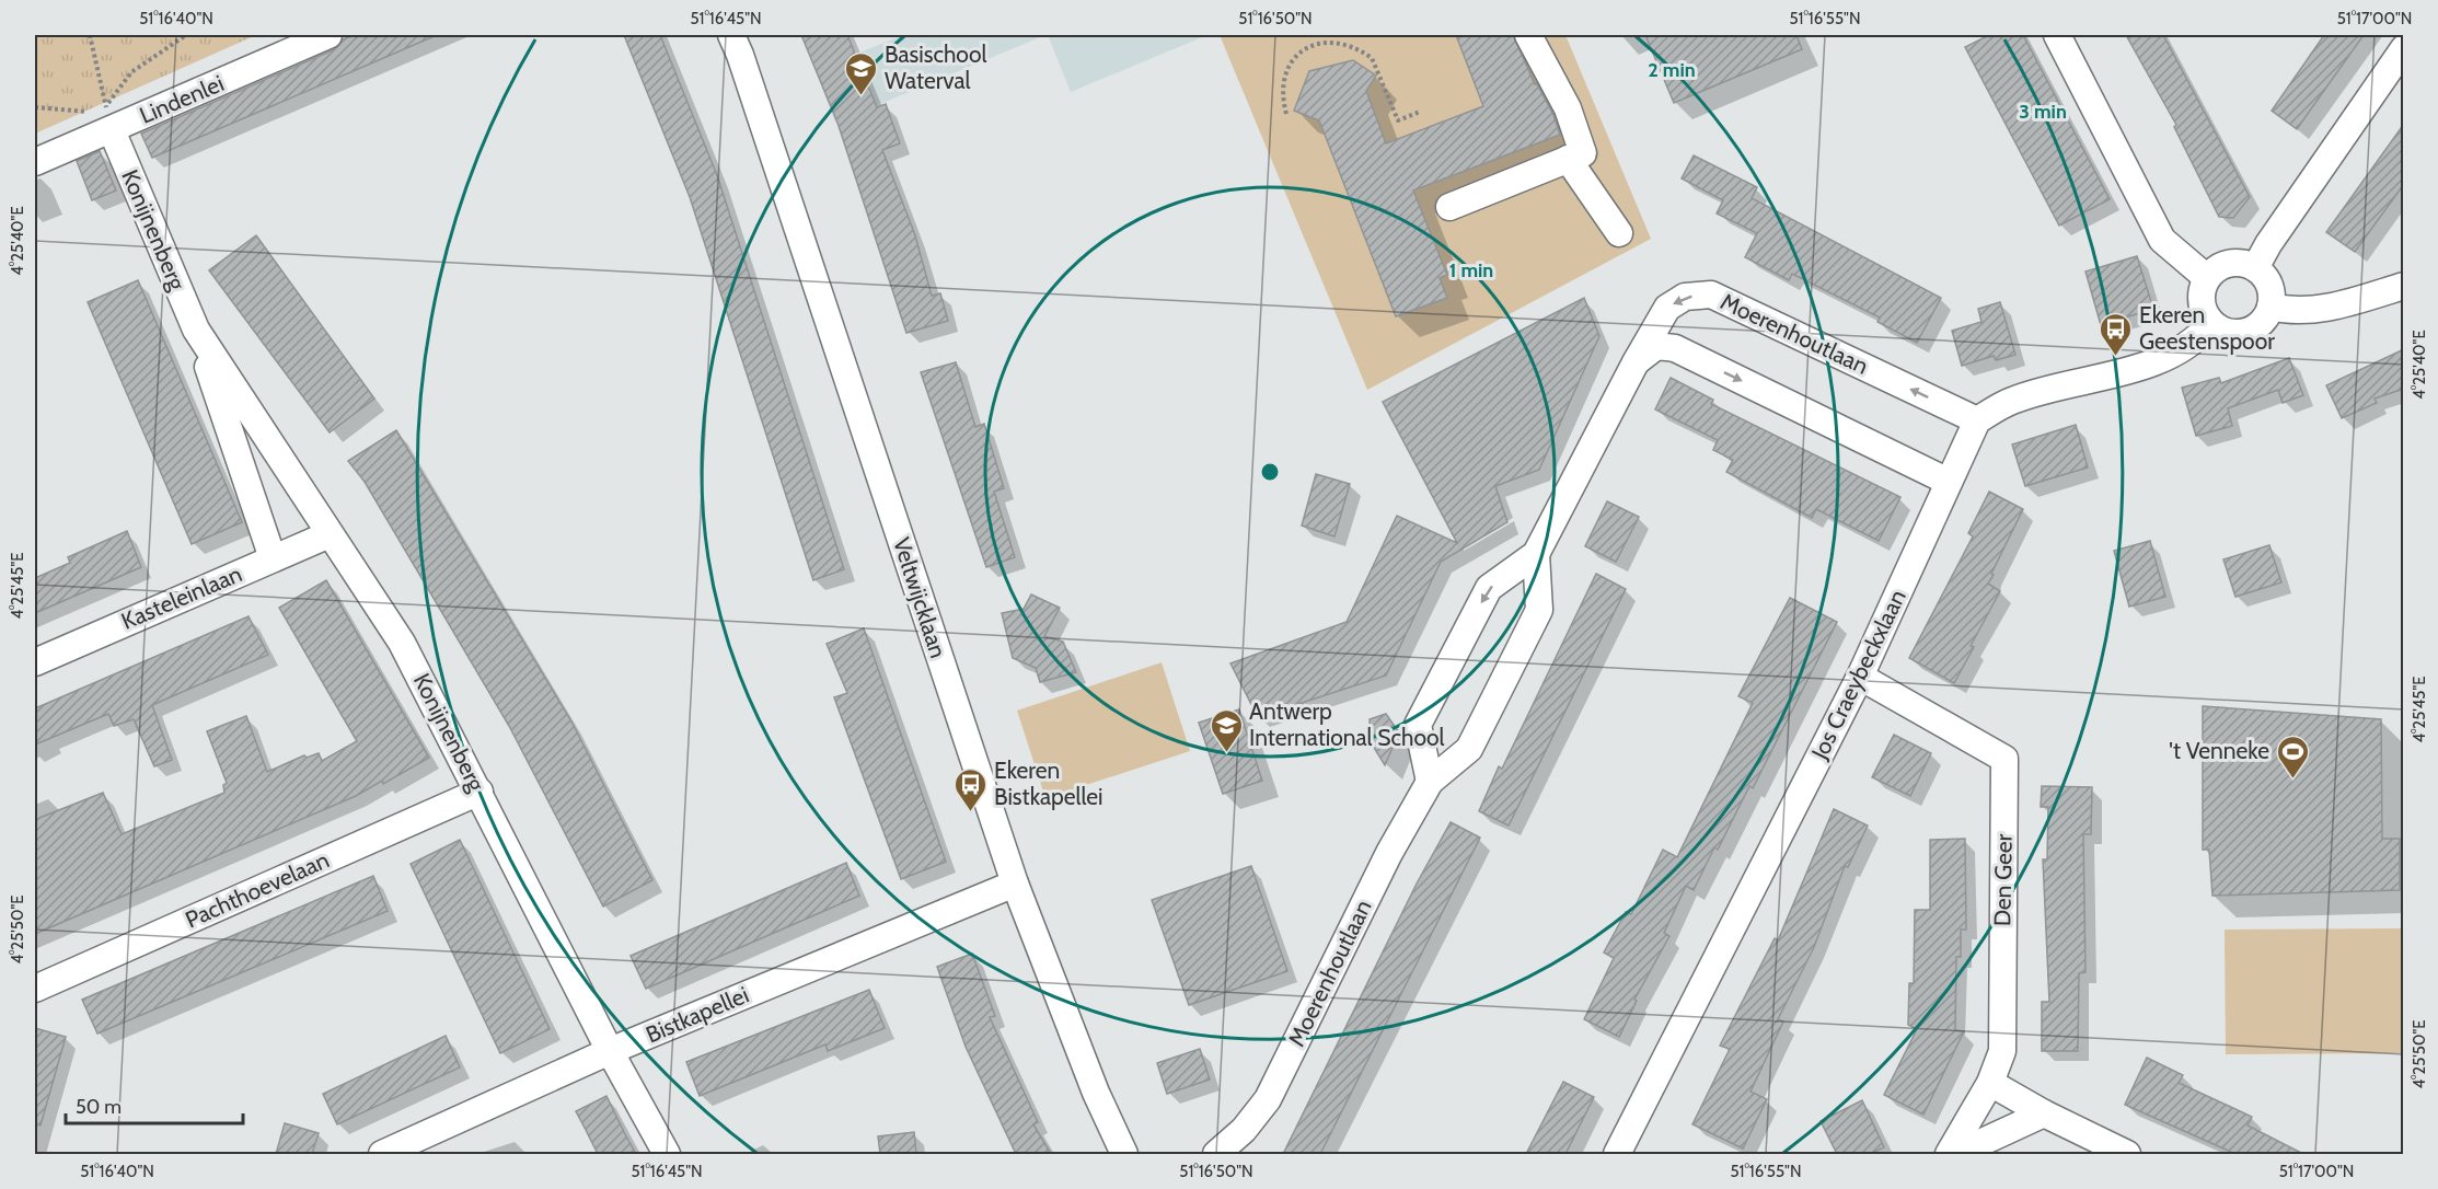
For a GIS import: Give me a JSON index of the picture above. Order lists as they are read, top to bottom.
{
  "streets": {
    "street": [
      "Lindenlei",
      "Konijnenberg",
      "Moerenhoutlaan",
      "Kasteleinlaan",
      "Veltwijcklaan",
      "Jos Craeybeckxlaan",
      "Den Geer",
      "Pachthoevelaan",
      "Bistkapellei"
    ]
  },
  "crossings": [
    ["Lindenlei", "Konijnenberg"],
    ["Konijnenberg", "Kasteleinlaan"],
    ["Konijnenberg", "Pachthoevelaan"],
    ["Konijnenberg", "Bistkapellei"],
    ["Moerenhoutlaan", "Jos Craeybeckxlaan"],
    ["Veltwijcklaan", "Bistkapellei"],
    ["Jos Craeybeckxlaan", "Den Geer"]
  ],
  "places": {
    "school or university": ["Basischool Waterval", "Antwerp International School"],
    "bus stop": ["Ekeren Geestenspoor", "Ekeren Bistkapellei"],
    "sports": ["'t Venneke"]
  },
  "scale_bar": "50 m",
  "coordinates": [
    "51°16'40\"N",
    "51°16'45\"N",
    "51°16'50\"N",
    "51°16'55\"N",
    "51°17'00\"N",
    "4°25'40\"E",
    "4°25'45\"E",
    "4°25'50\"E"
  ],
  "rings": ["2 min", "3 min", "1 min"]
}
